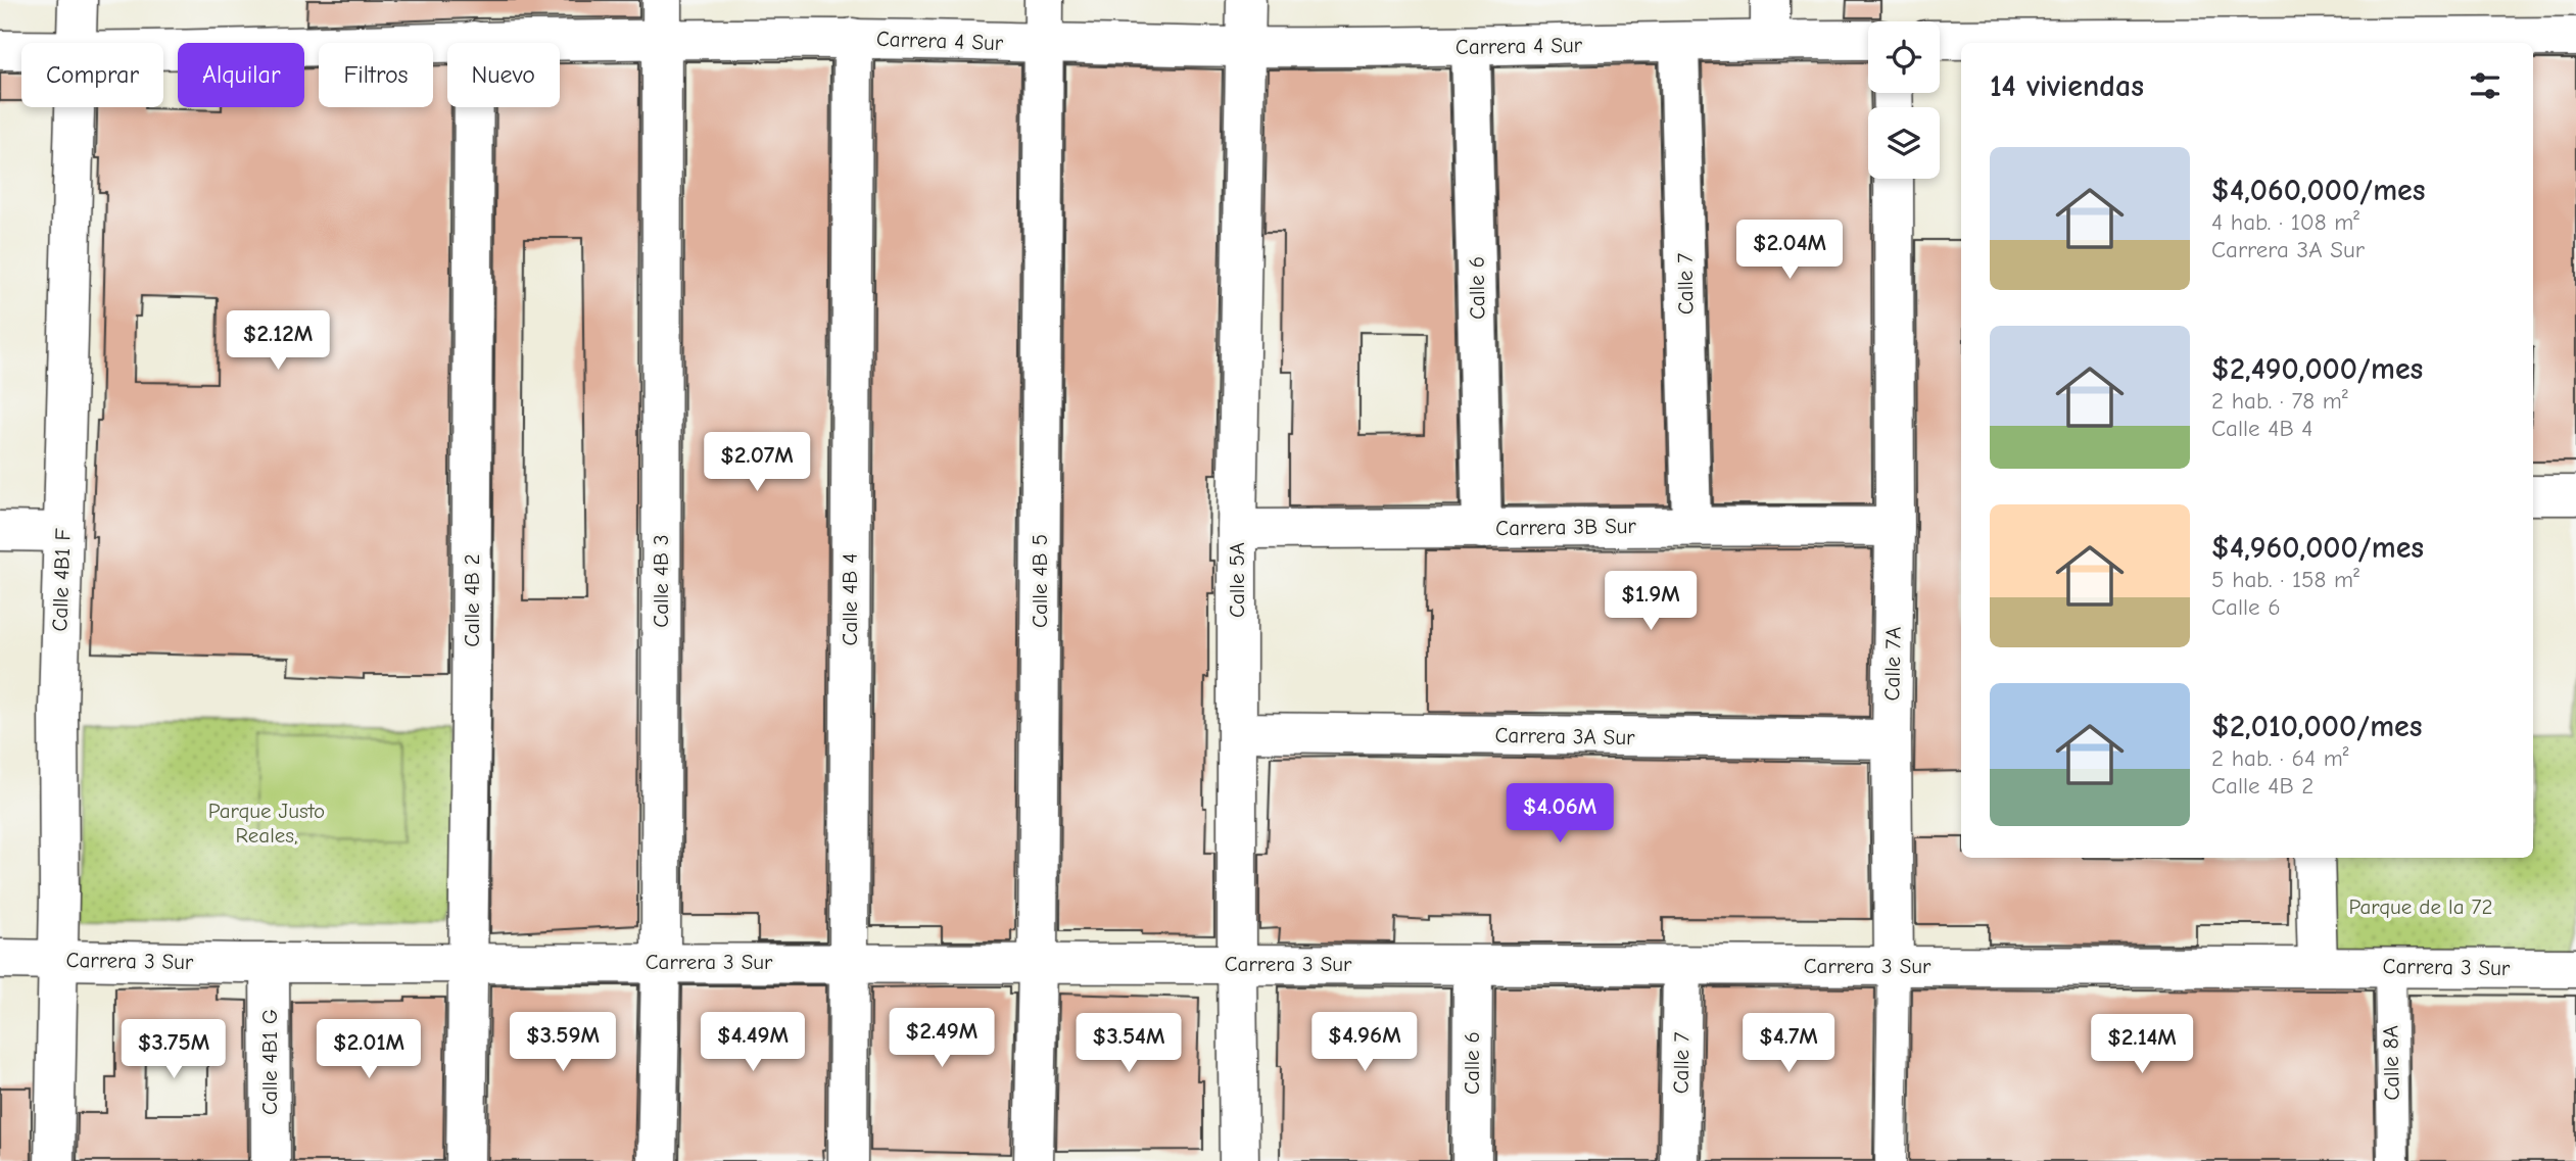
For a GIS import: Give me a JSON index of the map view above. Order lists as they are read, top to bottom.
{
  "streets": {
    "street": [
      "Carrera 4 Sur",
      "Calle 7",
      "Calle 6",
      "Carrera 3B Sur",
      "Calle 4B1 F",
      "Calle 5A",
      "Calle 4B 3",
      "Calle 4B 5",
      "Calle 4B 4",
      "Calle 4B 2",
      "Calle 7A",
      "Carrera 3A Sur",
      "Carrera 3 Sur",
      "Calle 4B1 G",
      "Calle 8A"
    ]
  },
  "crossings": [
    ["Carrera 4 Sur", "Calle 7"],
    ["Carrera 4 Sur", "Calle 6"],
    ["Carrera 4 Sur", "Calle 5A"],
    ["Carrera 4 Sur", "Calle 4B 3"],
    ["Carrera 4 Sur", "Calle 4B 5"],
    ["Carrera 4 Sur", "Calle 4B 4"],
    ["Carrera 4 Sur", "Calle 4B 2"],
    ["Calle 7", "Carrera 3B Sur"],
    ["Calle 7", "Carrera 3 Sur"],
    ["Calle 6", "Carrera 3B Sur"],
    ["Calle 6", "Carrera 3 Sur"],
    ["Carrera 3B Sur", "Calle 5A"],
    ["Carrera 3B Sur", "Calle 7A"],
    ["Calle 4B1 F", "Carrera 3 Sur"],
    ["Calle 5A", "Carrera 3A Sur"],
    ["Calle 5A", "Carrera 3 Sur"],
    ["Calle 4B 3", "Carrera 3 Sur"],
    ["Calle 4B 5", "Carrera 3 Sur"],
    ["Calle 4B 4", "Carrera 3 Sur"],
    ["Calle 4B 2", "Carrera 3 Sur"],
    ["Calle 7A", "Carrera 3A Sur"],
    ["Calle 7A", "Carrera 3 Sur"],
    ["Carrera 3 Sur", "Calle 4B1 G"],
    ["Carrera 3 Sur", "Calle 8A"]
  ],
  "parks": ["Parque Justo Reales,", "Parque de la 72"],
  "page": {
    "chip": [
      "Comprar",
      "Alquilar",
      "Filtros",
      "Nuevo"
    ],
    "heading": "14 viviendas",
    "list": [
      {
        "name": "$4,060,000/mes",
        "note": "4 hab. · 108 m² · Carrera 3A Sur"
      },
      {
        "name": "$2,490,000/mes",
        "note": "2 hab. · 78 m² · Calle 4B 4"
      },
      {
        "name": "$4,960,000/mes",
        "note": "5 hab. · 158 m² · Calle 6"
      },
      {
        "name": "$2,010,000/mes",
        "note": "2 hab. · 64 m² · Calle 4B 2"
      }
    ],
    "price": [
      "$2.04M",
      "$2.12M",
      "$2.07M",
      "$1.9M",
      "$4.06M",
      "$2.49M",
      "$3.59M",
      "$4.49M",
      "$4.96M",
      "$3.54M",
      "$4.7M",
      "$2.14M",
      "$3.75M",
      "$2.01M"
    ]
  }
}
